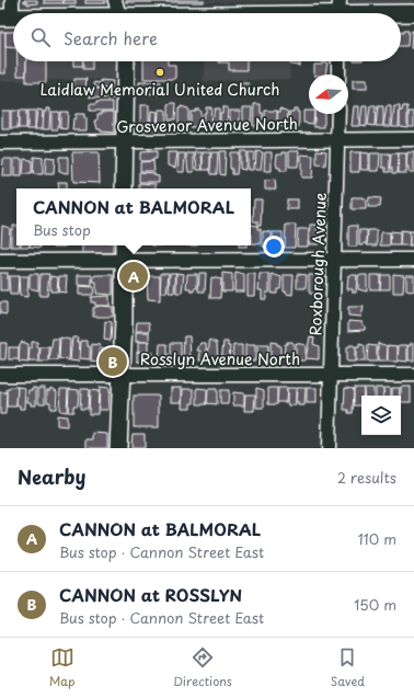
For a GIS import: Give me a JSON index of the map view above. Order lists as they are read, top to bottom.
{
  "streets": {
    "street": ["Grosvenor Avenue North", "Roxborough Avenue", "Rosslyn Avenue North"]
  },
  "crossings": [
    ["Grosvenor Avenue North", "Roxborough Avenue"],
    ["Roxborough Avenue", "Rosslyn Avenue North"]
  ],
  "places": ["Laidlaw Memorial United Church"],
  "north": "left",
  "page": {
    "search": "Search here",
    "popup": ["CANNON at BALMORAL", "Bus stop"],
    "pins": ["A", "B"],
    "heading": ["Nearby", "2 results"],
    "list": [
      {
        "mark": "A",
        "name": "CANNON at BALMORAL",
        "note": "Bus stop · Cannon Street East",
        "value": "110 m"
      },
      {
        "mark": "B",
        "name": "CANNON at ROSSLYN",
        "note": "Bus stop · Cannon Street East",
        "value": "150 m"
      }
    ],
    "nav": ["Map", "Directions", "Saved"]
  }
}
